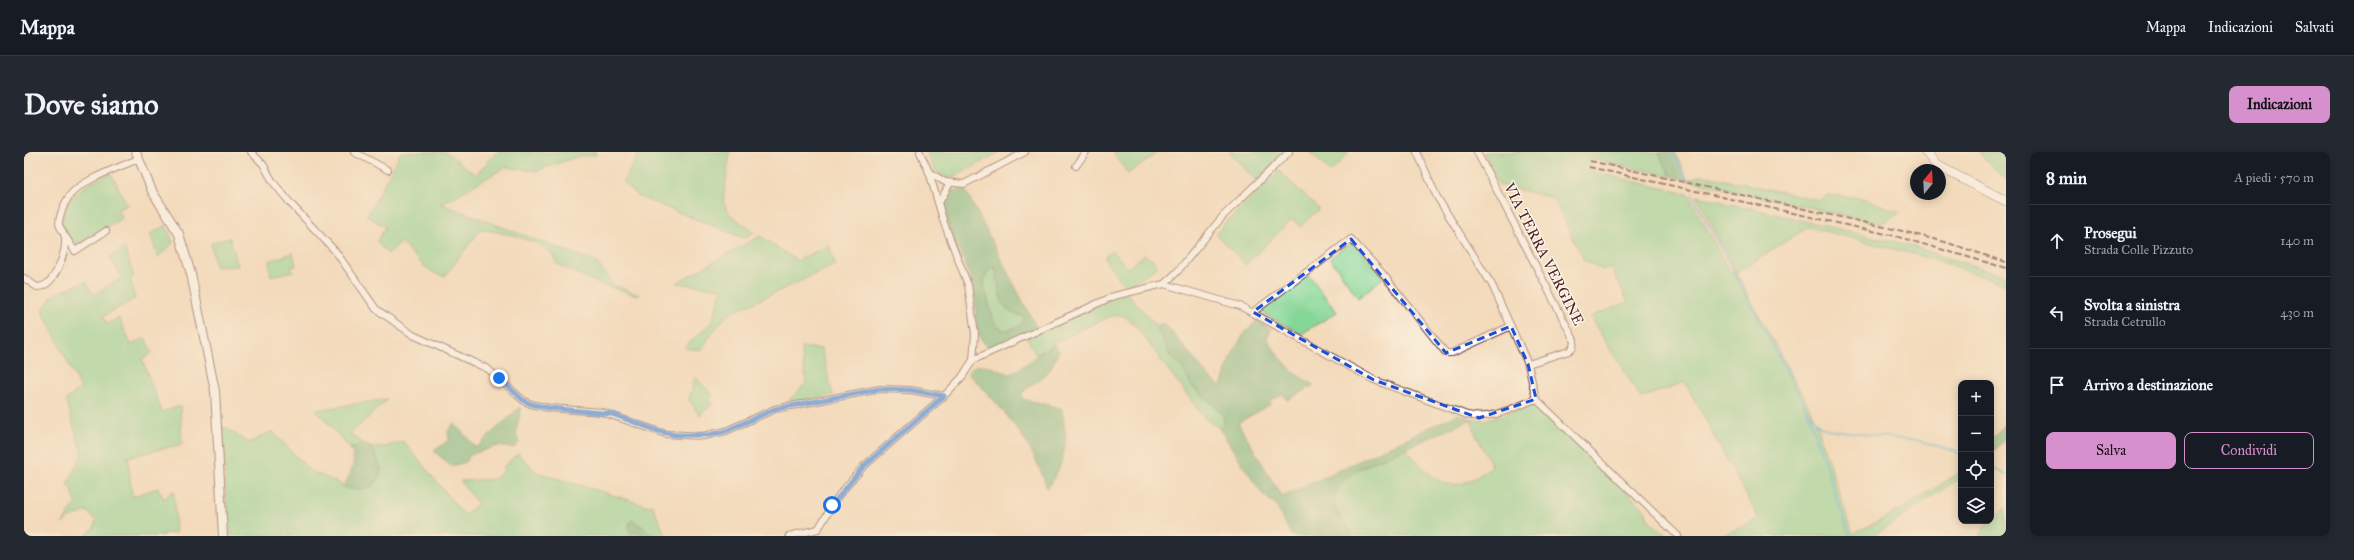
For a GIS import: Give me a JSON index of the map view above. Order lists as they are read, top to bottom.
{
  "streets": {
    "street": ["VIA TERRA VERGINE"]
  },
  "north": "top",
  "page": {
    "header": "Mappa",
    "nav": ["Mappa", "Indicazioni", "Salvati"],
    "buttons": [
      "Indicazioni",
      ["Salva", "Condividi"]
    ],
    "title": "Dove siamo",
    "heading": ["8 min", "A piedi · 570 m"],
    "list": [
      ["Prosegui", "Strada Colle Pizzuto", "140 m"],
      ["Svolta a sinistra", "Strada Cetrullo", "430 m"],
      "Arrivo a destinazione"
    ],
    "map_buttons": ["+", "−"]
  }
}
